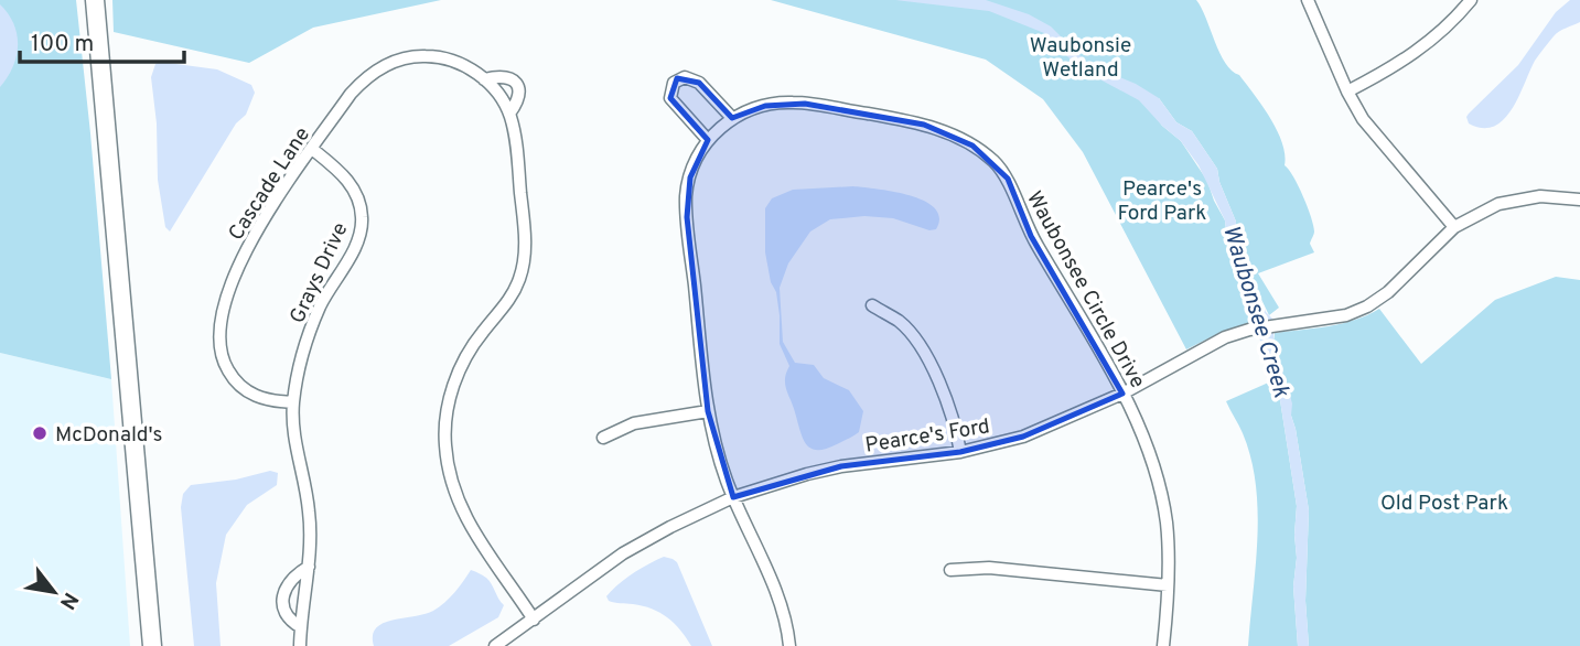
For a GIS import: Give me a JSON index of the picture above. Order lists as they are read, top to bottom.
{
  "streets": {
    "street": [
      "Cascade Lane",
      "Grays Drive",
      "Waubonsee Circle Drive",
      "Pearce's Ford"
    ]
  },
  "crossings": [
    ["Cascade Lane", "Grays Drive"],
    ["Cascade Lane", "Pearce's Ford"],
    ["Waubonsee Circle Drive", "Pearce's Ford"]
  ],
  "water": ["Waubonsee Creek"],
  "parks": ["Waubonsie Wetland", "Pearce's Ford Park", "Old Post Park"],
  "places": ["McDonald's"],
  "scale_bar": "100 m",
  "north": "bottom right"
}
